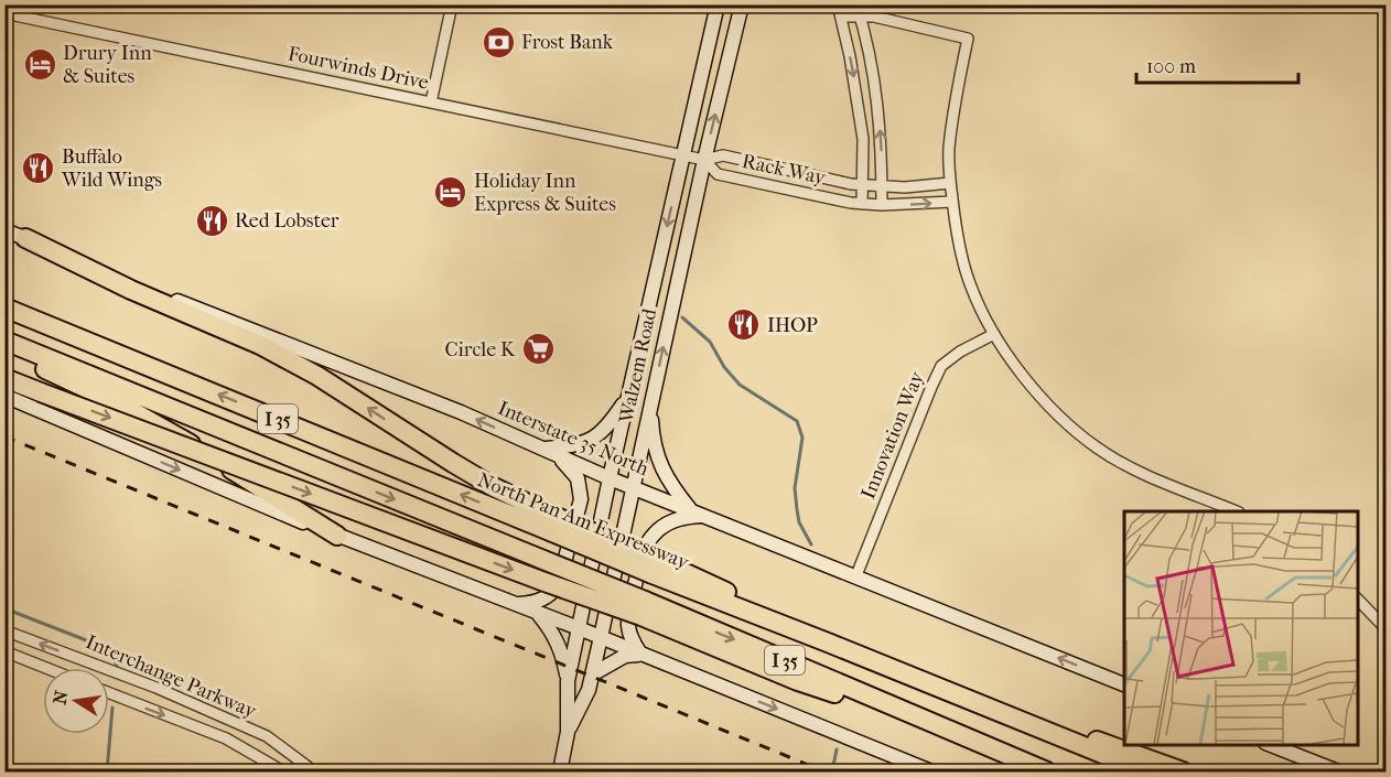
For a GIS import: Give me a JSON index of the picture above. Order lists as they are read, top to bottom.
{
  "streets": {
    "highway": ["I 35", "North Pan Am Expressway"],
    "main road": ["Walzem Road", "Interstate 35 North"],
    "street": [
      "Fourwinds Drive",
      "Rack Way",
      "Innovation Way",
      "Interchange Parkway"
    ]
  },
  "crossings": [
    ["Fourwinds Drive", "Rack Way"],
    ["Fourwinds Drive", "Walzem Road"],
    ["Rack Way", "Walzem Road"],
    ["Walzem Road", "Interstate 35 North"],
    ["Innovation Way", "Interstate 35 North"]
  ],
  "one_way": ["Interstate 35 North"],
  "places": {
    "bank": ["Frost Bank"],
    "hotel": ["Drury Inn & Suites", "Holiday Inn Express & Suites"],
    "restaurant": ["Buffalo Wild Wings", "Red Lobster", "IHOP"],
    "supermarket": ["Circle K"]
  },
  "scale_bar": "100 m",
  "north": "left"
}
